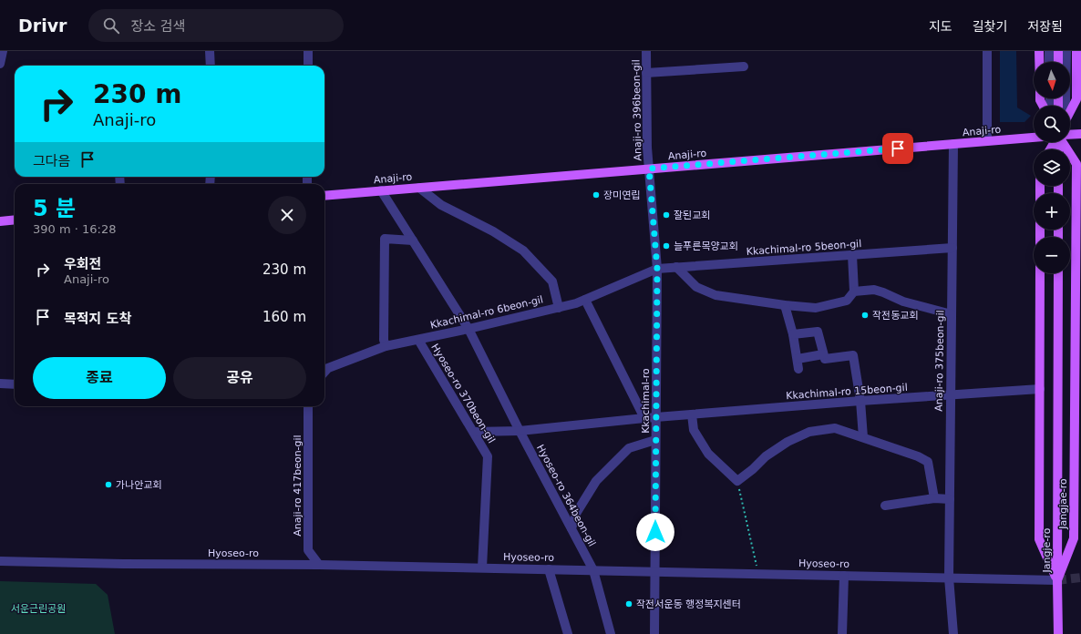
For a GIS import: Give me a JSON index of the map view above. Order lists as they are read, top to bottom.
{
  "streets": {
    "main road": ["Anaji-ro", "Jangjae-ro", "Jangje-ro"],
    "street": [
      "Anaji-ro 396beon-gil",
      "Kkachimal-ro 5beon-gil",
      "Kkachimal-ro 6beon-gil",
      "Anaji-ro 375beon-gil",
      "Kkachimal-ro 15beon-gil",
      "Hyoseo-ro 370beon-gil",
      "Kkachimal-ro",
      "Anaji-ro 417beon-gil",
      "Hyoseo-ro 364beon-gil",
      "Hyoseo-ro"
    ]
  },
  "crossings": [
    ["Anaji-ro 396beon-gil", "Anaji-ro"],
    ["Anaji-ro 396beon-gil", "Kkachimal-ro"],
    ["Anaji-ro", "Anaji-ro 375beon-gil"],
    ["Anaji-ro", "Kkachimal-ro"],
    ["Anaji-ro", "Hyoseo-ro 364beon-gil"],
    ["Kkachimal-ro 5beon-gil", "Kkachimal-ro 6beon-gil"],
    ["Kkachimal-ro 5beon-gil", "Anaji-ro 375beon-gil"],
    ["Kkachimal-ro 5beon-gil", "Kkachimal-ro"],
    ["Kkachimal-ro 6beon-gil", "Hyoseo-ro 370beon-gil"],
    ["Kkachimal-ro 6beon-gil", "Kkachimal-ro"],
    ["Kkachimal-ro 6beon-gil", "Hyoseo-ro 364beon-gil"],
    ["Anaji-ro 375beon-gil", "Kkachimal-ro 15beon-gil"],
    ["Anaji-ro 375beon-gil", "Hyoseo-ro"],
    ["Kkachimal-ro 15beon-gil", "Hyoseo-ro 370beon-gil"],
    ["Kkachimal-ro 15beon-gil", "Kkachimal-ro"],
    ["Kkachimal-ro 15beon-gil", "Hyoseo-ro 364beon-gil"],
    ["Hyoseo-ro 370beon-gil", "Hyoseo-ro"],
    ["Kkachimal-ro", "Hyoseo-ro"],
    ["Anaji-ro 417beon-gil", "Hyoseo-ro"],
    ["Hyoseo-ro 364beon-gil", "Hyoseo-ro"],
    ["Jangjae-ro", "Jangje-ro"],
    ["Jangjae-ro", "Hyoseo-ro"],
    ["Jangje-ro", "Hyoseo-ro"]
  ],
  "parks": ["서운근린공원"],
  "places": [
    "장미연립",
    "잘된교회",
    "늘푸른목양교회",
    "작전동교회",
    "가나안교회",
    "작전서운동 행정복지센터"
  ],
  "north": "bottom",
  "page": {
    "header": "Drivr",
    "search": "장소 검색",
    "nav": ["지도", "길찾기", "저장됨"],
    "map_buttons": ["+", "−"],
    "turn": ["230 m", "Anaji-ro"],
    "then": "그다음",
    "heading": ["5 분", "390 m · 16:28"],
    "list": [
      {
        "name": "우회전",
        "note": "Anaji-ro",
        "value": "230 m"
      },
      {
        "name": "목적지 도착",
        "value": "160 m"
      }
    ],
    "buttons": ["종료", "공유"]
  }
}
